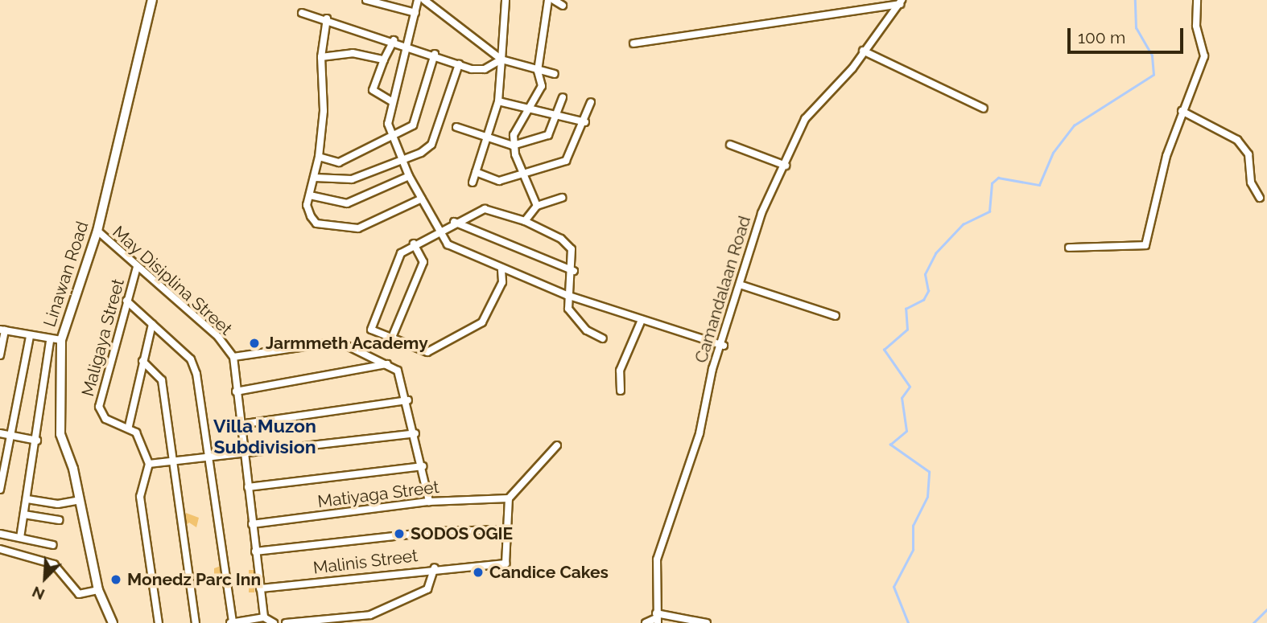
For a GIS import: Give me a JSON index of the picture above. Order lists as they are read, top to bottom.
{
  "streets": {
    "street": [
      "Linawan Road",
      "May Disiplina Street",
      "Camandalaan Road",
      "Maligaya Street",
      "Matiyaga Street",
      "Malinis Street"
    ]
  },
  "crossings": [
    ["Linawan Road", "May Disiplina Street"],
    ["May Disiplina Street", "Maligaya Street"],
    ["May Disiplina Street", "Matiyaga Street"],
    ["May Disiplina Street", "Malinis Street"],
    ["Matiyaga Street", "Malinis Street"]
  ],
  "districts": ["Villa Muzon Subdivision"],
  "places": [
    "Jarmmeth Academy",
    "SODOS OGIE",
    "Candice Cakes",
    "Monedz Parc Inn"
  ],
  "scale_bar": "100 m",
  "north": "bottom left"
}
